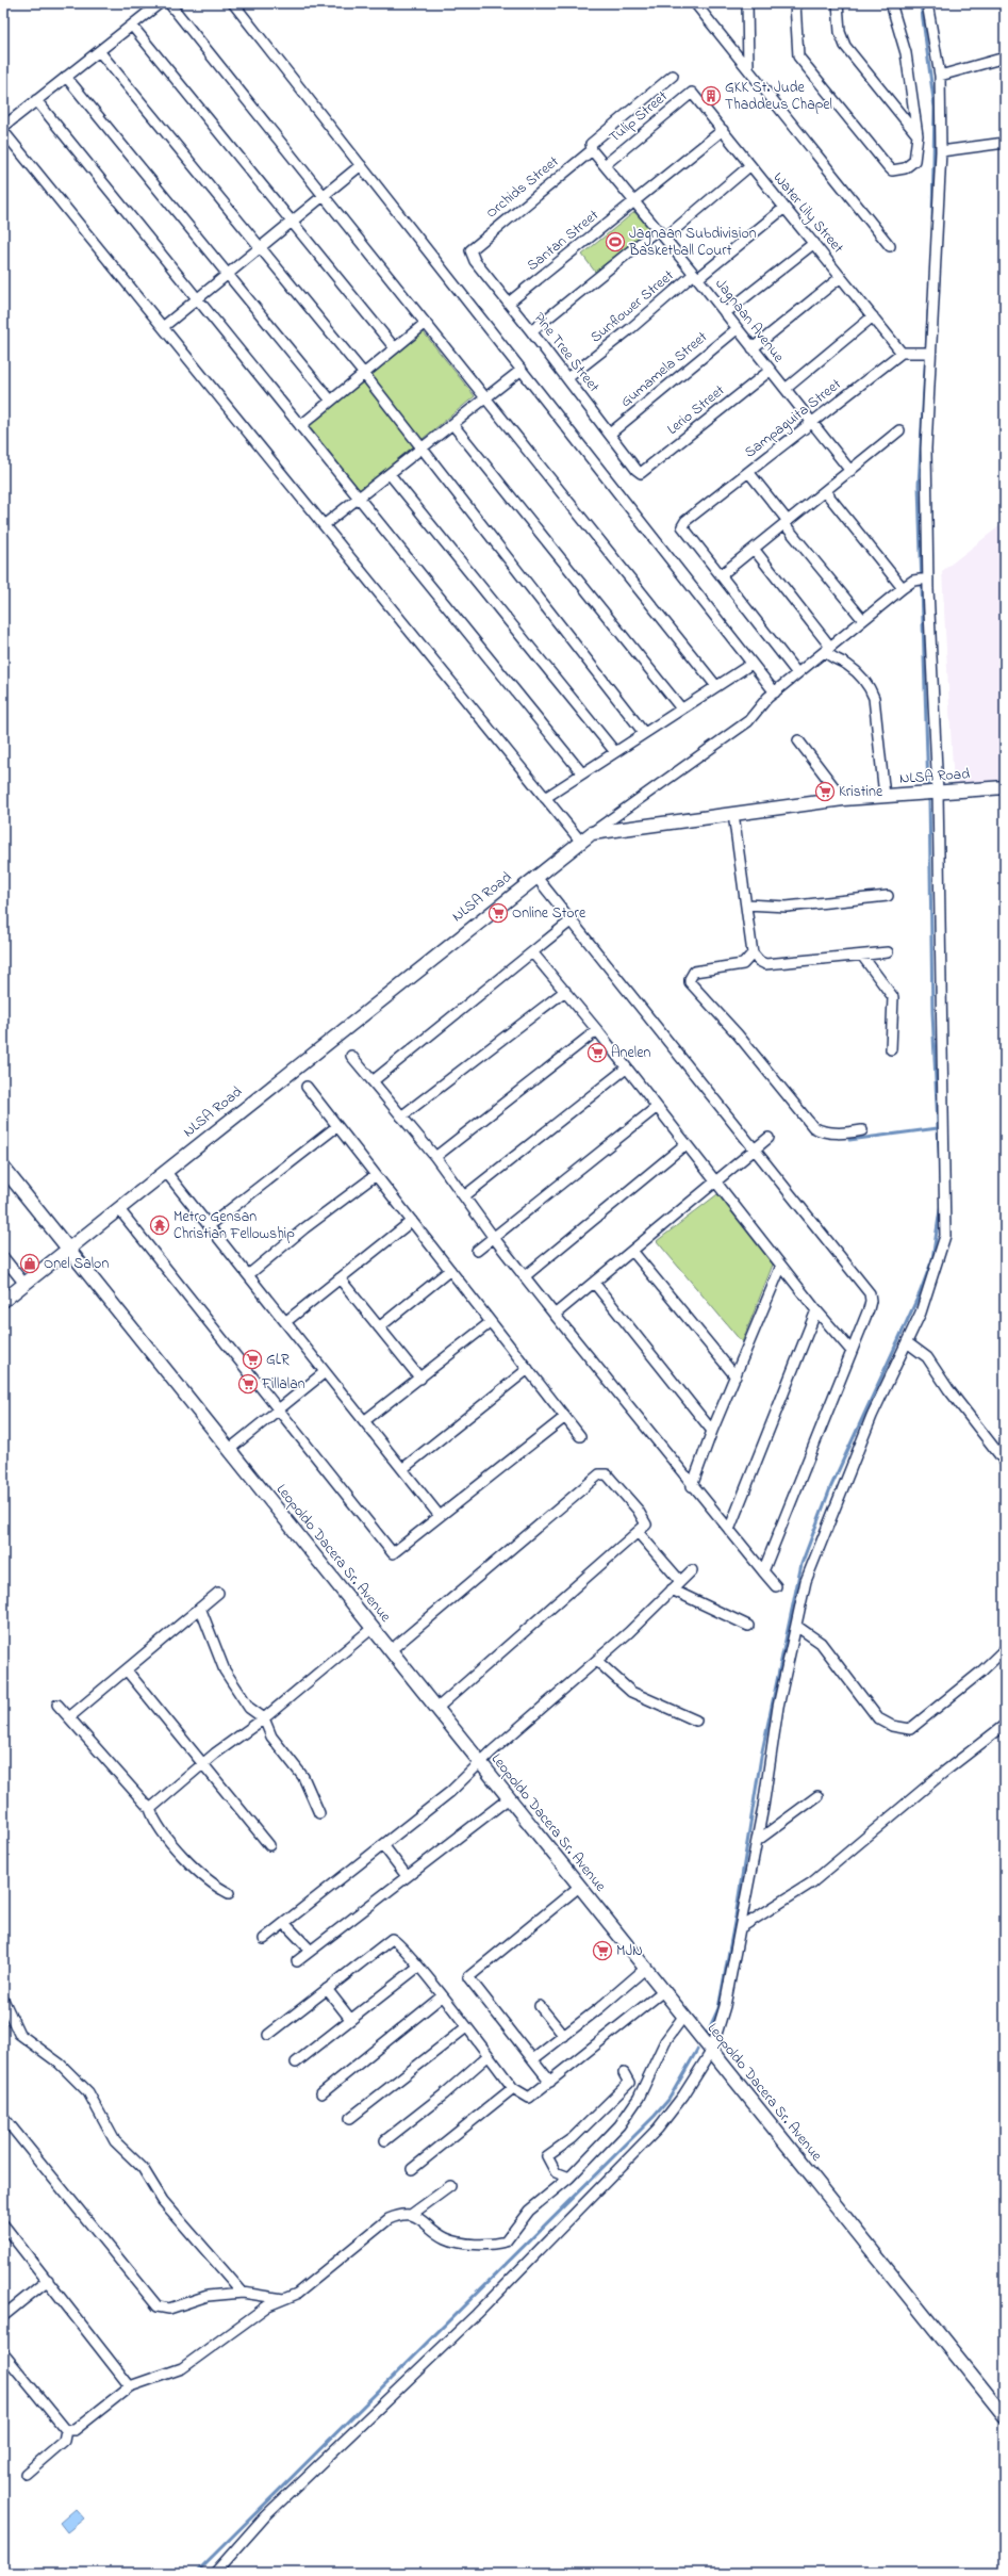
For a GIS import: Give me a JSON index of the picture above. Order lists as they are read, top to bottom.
{
  "streets": {
    "main road": ["NLSA Road", "Leopoldo Dacera Sr. Avenue"],
    "street": [
      "Tulip Street",
      "Orchids Street",
      "Water Lily Street",
      "Santan Street",
      "Sunflower Street",
      "Jagnaan Avenue",
      "Pine Tree Street",
      "Gumamela Street",
      "Lerio Street",
      "Sampaguita Street"
    ]
  },
  "crossings": [
    ["Tulip Street", "Water Lily Street"],
    ["Tulip Street", "Jagnaan Avenue"],
    ["Orchids Street", "Jagnaan Avenue"],
    ["Orchids Street", "Pine Tree Street"],
    ["Water Lily Street", "Santan Street"],
    ["Water Lily Street", "Sunflower Street"],
    ["Water Lily Street", "Sampaguita Street"],
    ["Santan Street", "Jagnaan Avenue"],
    ["Santan Street", "Pine Tree Street"],
    ["Sunflower Street", "Jagnaan Avenue"],
    ["Sunflower Street", "Pine Tree Street"],
    ["Jagnaan Avenue", "Gumamela Street"],
    ["Jagnaan Avenue", "Lerio Street"],
    ["Jagnaan Avenue", "Sampaguita Street"],
    ["Pine Tree Street", "Gumamela Street"],
    ["Pine Tree Street", "Lerio Street"],
    ["NLSA Road", "Leopoldo Dacera Sr. Avenue"]
  ],
  "places": {
    "building": ["GKK St. Jude Thaddeus Chapel"],
    "sports": ["Jagnaan Subdivision Basketball Court"],
    "supermarket": [
      "Kristine",
      "Online Store",
      "Anelen",
      "GLR",
      "Fillalan",
      "MJN"
    ],
    "temple": ["Metro Gensan Christian Fellowship"],
    "shop": ["Onel Salon"]
  }
}
